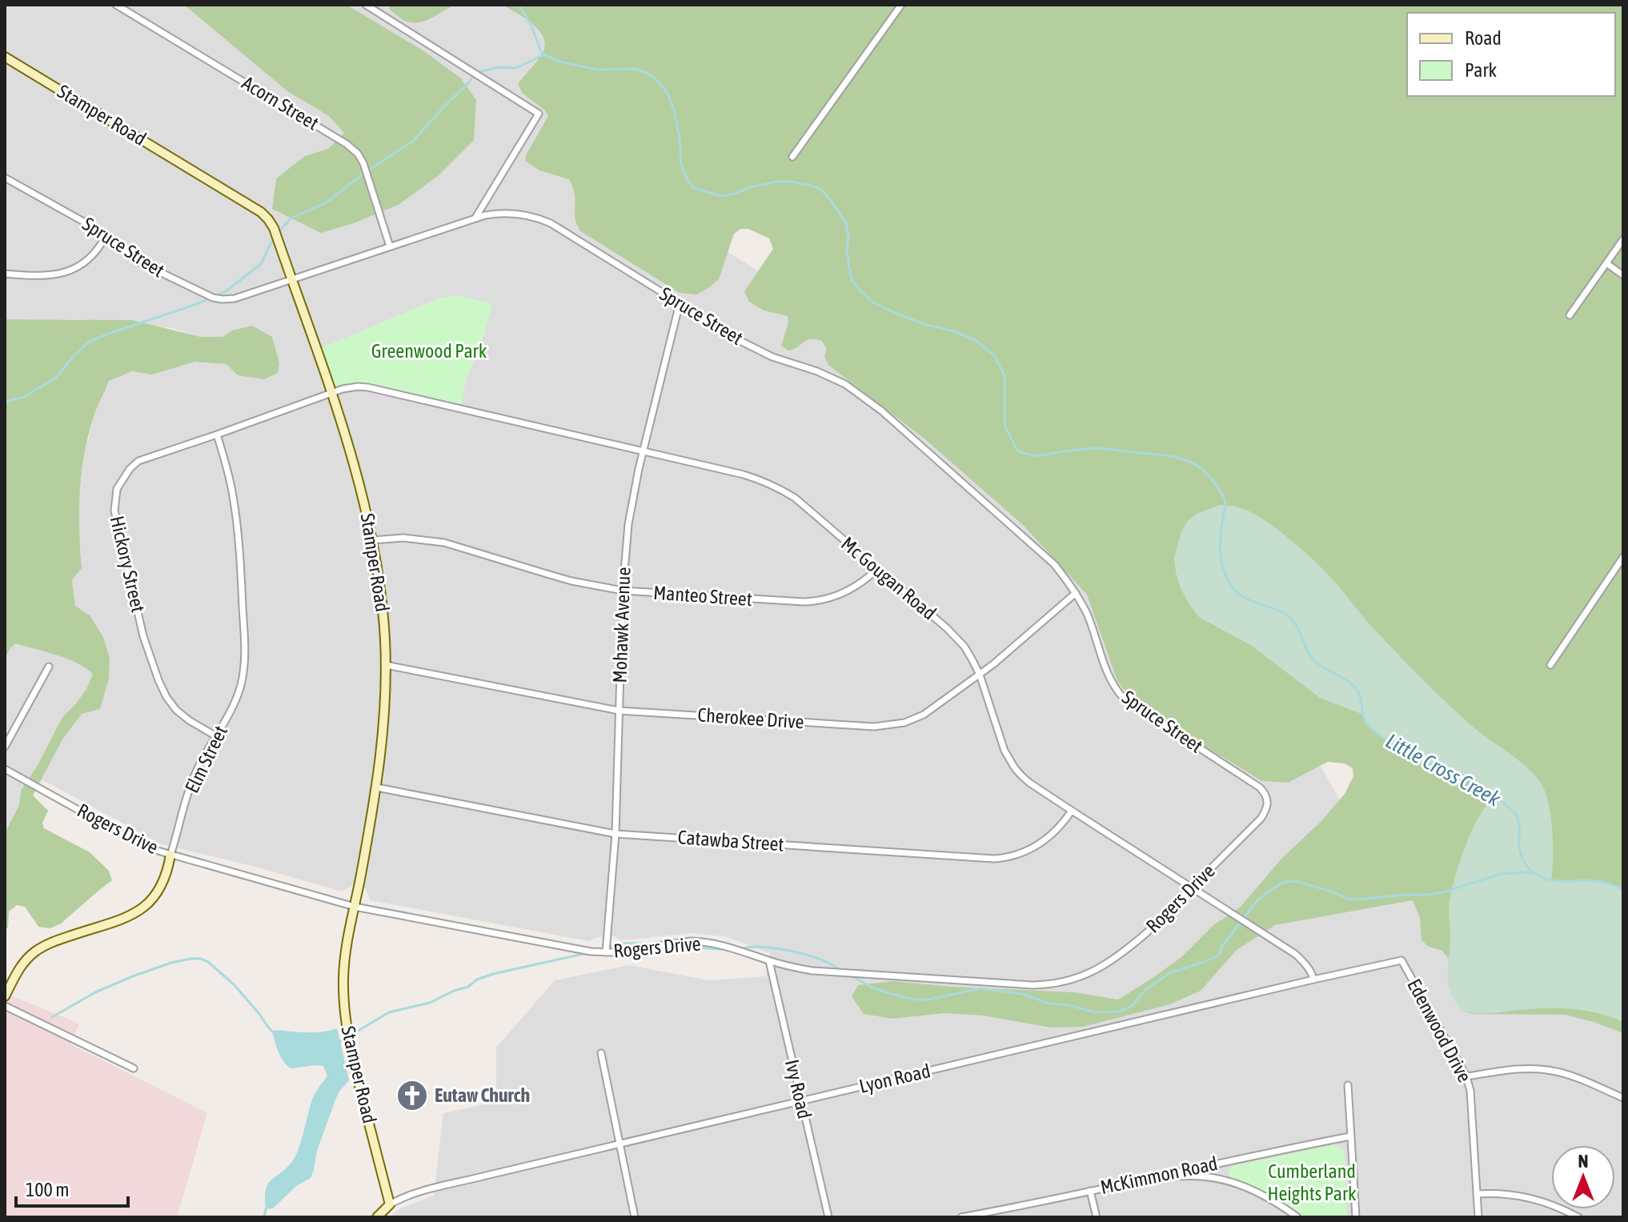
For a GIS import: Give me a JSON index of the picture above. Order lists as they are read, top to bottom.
{
  "streets": {
    "street": [
      "Acorn Street",
      "Stamper Road",
      "Spruce Street",
      "Hickory Street",
      "Mc Gougan Road",
      "Manteo Street",
      "Mohawk Avenue",
      "Cherokee Drive",
      "Elm Street",
      "Rogers Drive",
      "Catawba Street",
      "Edenwood Drive",
      "Lyon Road",
      "Ivy Road",
      "McKimmon Road"
    ]
  },
  "crossings": [
    ["Acorn Street", "Spruce Street"],
    ["Stamper Road", "Spruce Street"],
    ["Stamper Road", "Hickory Street"],
    ["Stamper Road", "Mc Gougan Road"],
    ["Stamper Road", "Manteo Street"],
    ["Stamper Road", "Cherokee Drive"],
    ["Stamper Road", "Rogers Drive"],
    ["Stamper Road", "Catawba Street"],
    ["Stamper Road", "Lyon Road"],
    ["Spruce Street", "Mohawk Avenue"],
    ["Spruce Street", "Cherokee Drive"],
    ["Spruce Street", "Rogers Drive"],
    ["Hickory Street", "Mc Gougan Road"],
    ["Hickory Street", "Elm Street"],
    ["Mc Gougan Road", "Manteo Street"],
    ["Mc Gougan Road", "Mohawk Avenue"],
    ["Mc Gougan Road", "Cherokee Drive"],
    ["Mc Gougan Road", "Rogers Drive"],
    ["Mc Gougan Road", "Catawba Street"],
    ["Mc Gougan Road", "Lyon Road"],
    ["Manteo Street", "Mohawk Avenue"],
    ["Mohawk Avenue", "Cherokee Drive"],
    ["Mohawk Avenue", "Rogers Drive"],
    ["Mohawk Avenue", "Catawba Street"],
    ["Elm Street", "Rogers Drive"],
    ["Rogers Drive", "Ivy Road"],
    ["Edenwood Drive", "Lyon Road"],
    ["Lyon Road", "Ivy Road"]
  ],
  "water": ["Little Cross Creek"],
  "parks": ["Greenwood Park", "Cumberland Heights Park"],
  "places": {
    "church": ["Eutaw Church"]
  },
  "legend": ["Road", "Park"],
  "scale_bar": "100 m",
  "north": "top"
}
